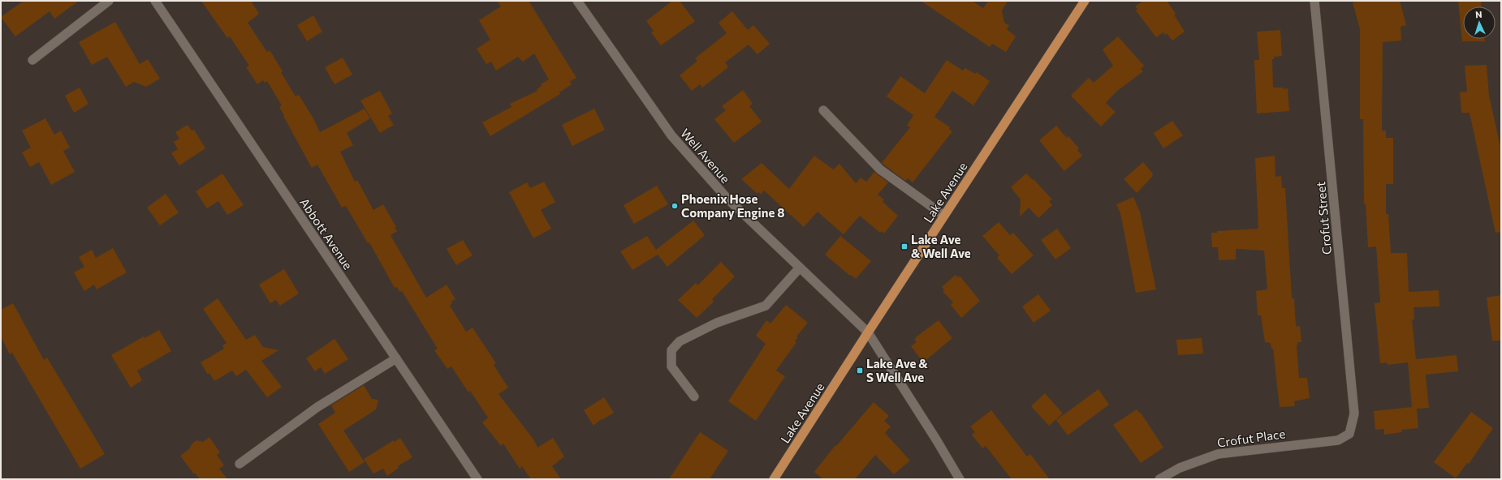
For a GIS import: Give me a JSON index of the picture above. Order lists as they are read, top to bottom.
{
  "streets": {
    "main road": ["Lake Avenue"],
    "street": [
      "Well Avenue",
      "Crofut Street",
      "Abbott Avenue",
      "Crofut Place"
    ]
  },
  "crossings": [
    ["Well Avenue", "Lake Avenue"],
    ["Crofut Street", "Crofut Place"]
  ],
  "places": {
    "other": ["Phoenix Hose Company Engine 8"],
    "transit": ["Lake Ave & Well Ave", "Lake Ave & S Well Ave"]
  },
  "north": "top"
}
